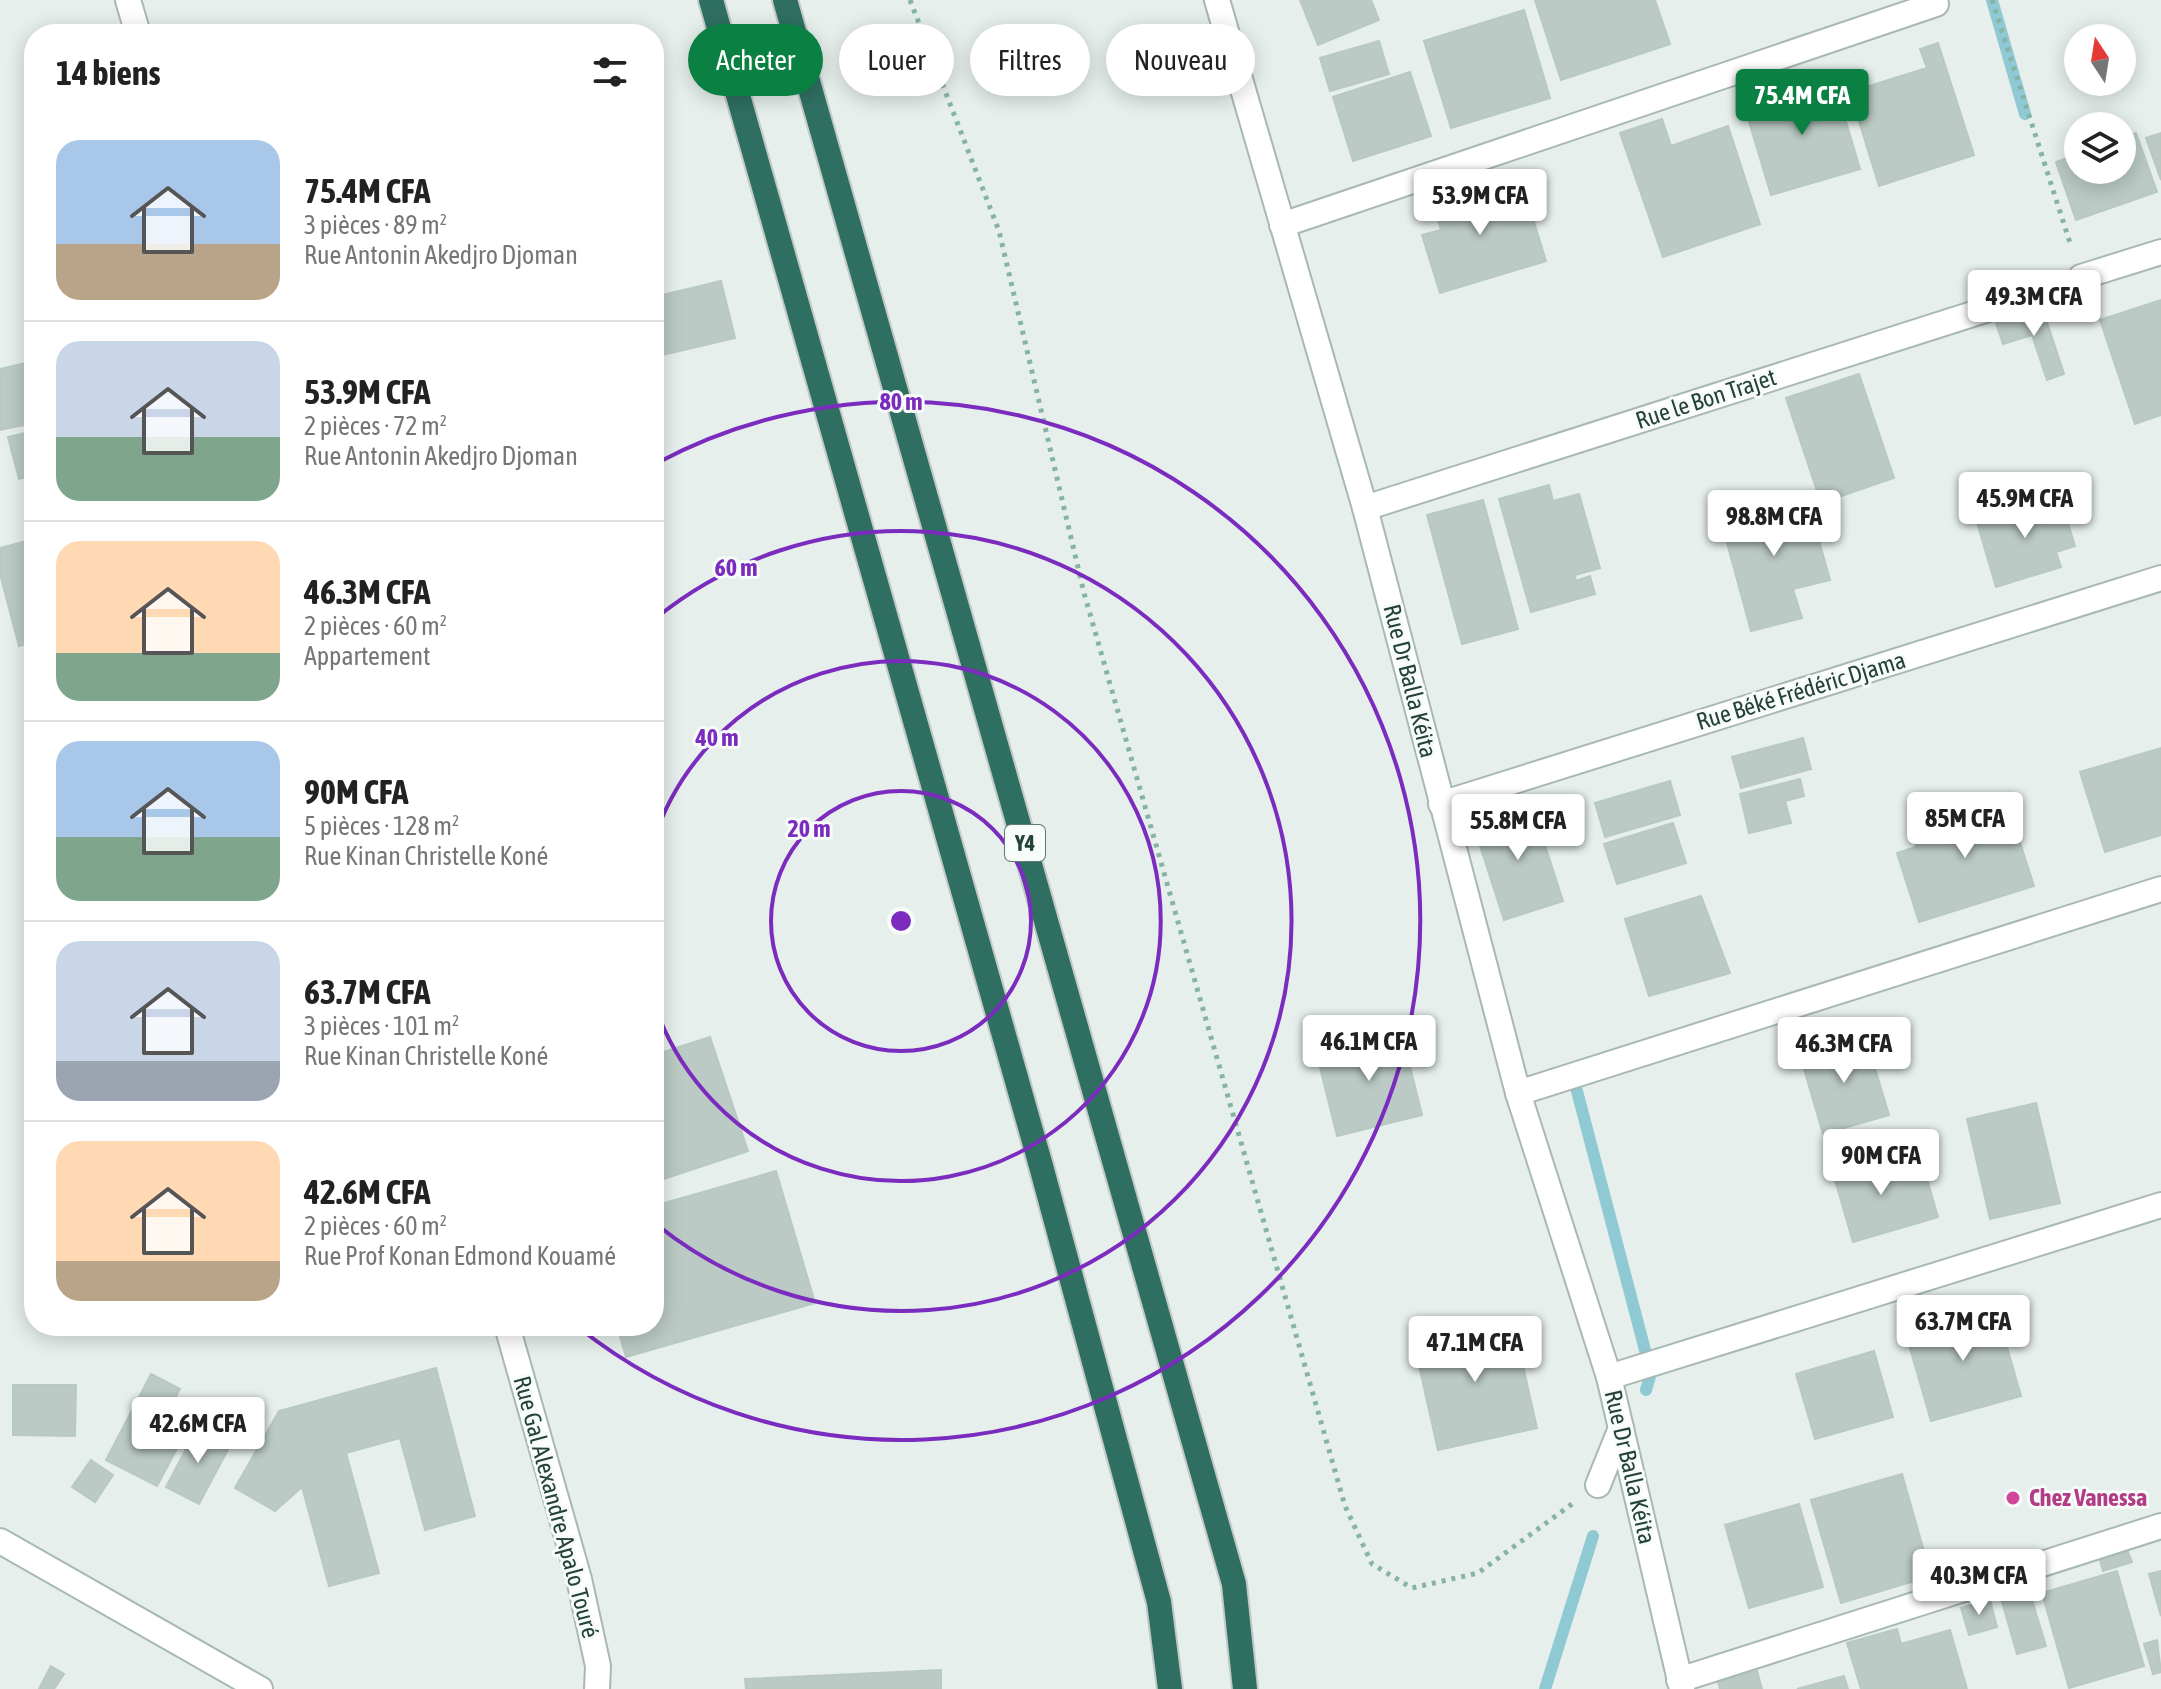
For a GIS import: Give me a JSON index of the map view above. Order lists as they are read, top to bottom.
{
  "streets": {
    "highway": ["Y4"],
    "street": [
      "Rue le Bon Trajet",
      "Rue Dr Balla Kéita",
      "Rue Béké Frédéric Djama",
      "Rue Gal Alexandre Apalo Touré"
    ]
  },
  "crossings": [
    ["Rue le Bon Trajet", "Rue Dr Balla Kéita"],
    ["Rue Dr Balla Kéita", "Rue Béké Frédéric Djama"]
  ],
  "places": ["Chez Vanessa"],
  "north": "top",
  "page": {
    "chip": [
      "Acheter",
      "Louer",
      "Filtres",
      "Nouveau"
    ],
    "heading": "14 biens",
    "price": [
      "75.4M CFA",
      "53.9M CFA",
      "49.3M CFA",
      "45.9M CFA",
      "98.8M CFA",
      "85M CFA",
      "55.8M CFA",
      "46.1M CFA",
      "46.3M CFA",
      "90M CFA",
      "63.7M CFA",
      "47.1M CFA",
      "42.6M CFA",
      "40.3M CFA"
    ],
    "list": [
      {
        "name": "75.4M CFA",
        "note": "3 pièces · 89 m² · Rue Antonin Akedjro Djoman"
      },
      {
        "name": "53.9M CFA",
        "note": "2 pièces · 72 m² · Rue Antonin Akedjro Djoman"
      },
      {
        "name": "46.3M CFA",
        "note": "2 pièces · 60 m² · Appartement"
      },
      {
        "name": "90M CFA",
        "note": "5 pièces · 128 m² · Rue Kinan Christelle Koné"
      },
      {
        "name": "63.7M CFA",
        "note": "3 pièces · 101 m² · Rue Kinan Christelle Koné"
      },
      {
        "name": "42.6M CFA",
        "note": "2 pièces · 60 m² · Rue Prof Konan Edmond Kouamé"
      }
    ]
  },
  "rings": [
    "80 m",
    "60 m",
    "40 m",
    "20 m"
  ]
}
